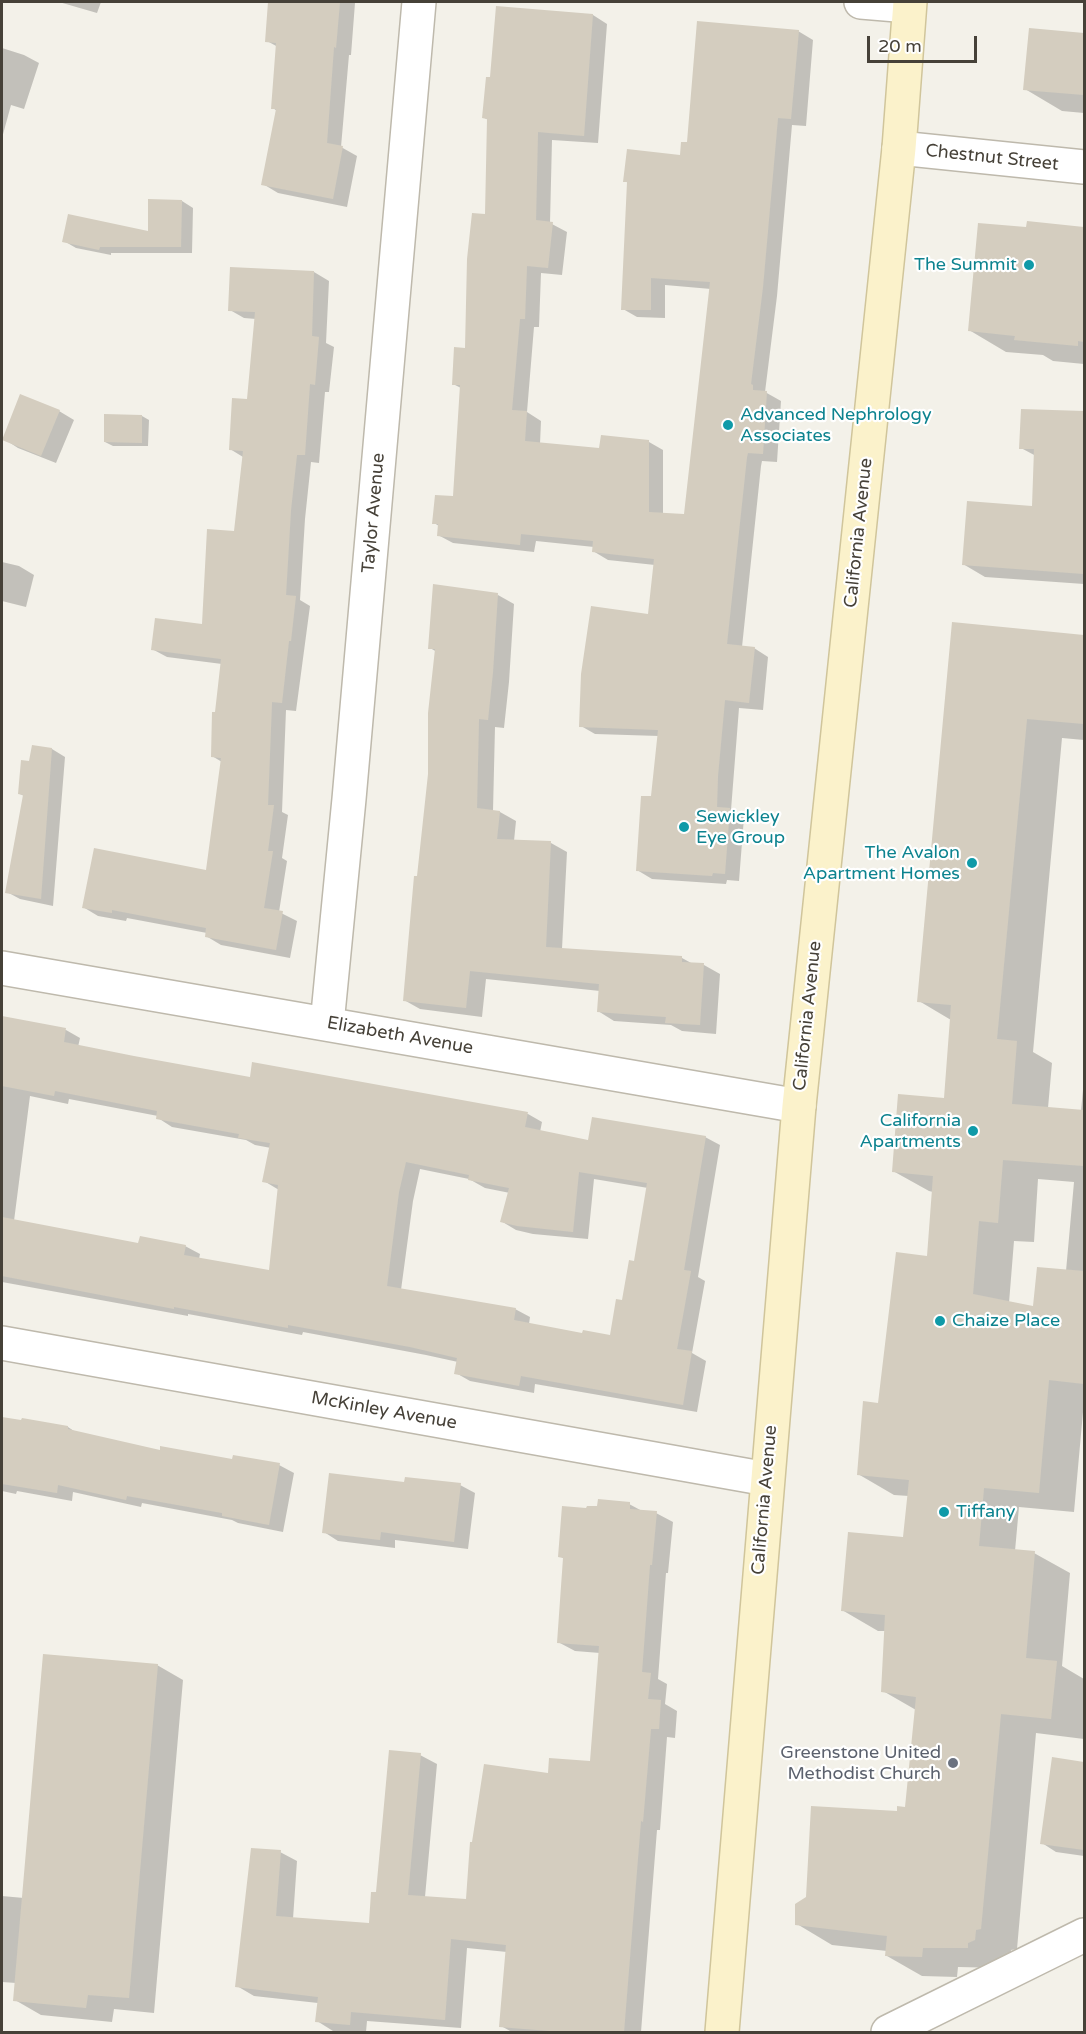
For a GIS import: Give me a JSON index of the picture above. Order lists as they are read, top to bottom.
{
  "streets": {
    "street": [
      "Chestnut Street",
      "Taylor Avenue",
      "California Avenue",
      "Elizabeth Avenue",
      "McKinley Avenue"
    ]
  },
  "crossings": [
    ["Chestnut Street", "California Avenue"],
    ["Taylor Avenue", "Elizabeth Avenue"],
    ["California Avenue", "Elizabeth Avenue"],
    ["California Avenue", "McKinley Avenue"]
  ],
  "places": [
    "The Summit",
    "Advanced Nephrology Associates",
    "Sewickley Eye Group",
    "The Avalon Apartment Homes",
    "California Apartments",
    "Chaize Place",
    "Tiffany",
    "Greenstone United Methodist Church"
  ],
  "scale_bar": "20 m"
}
